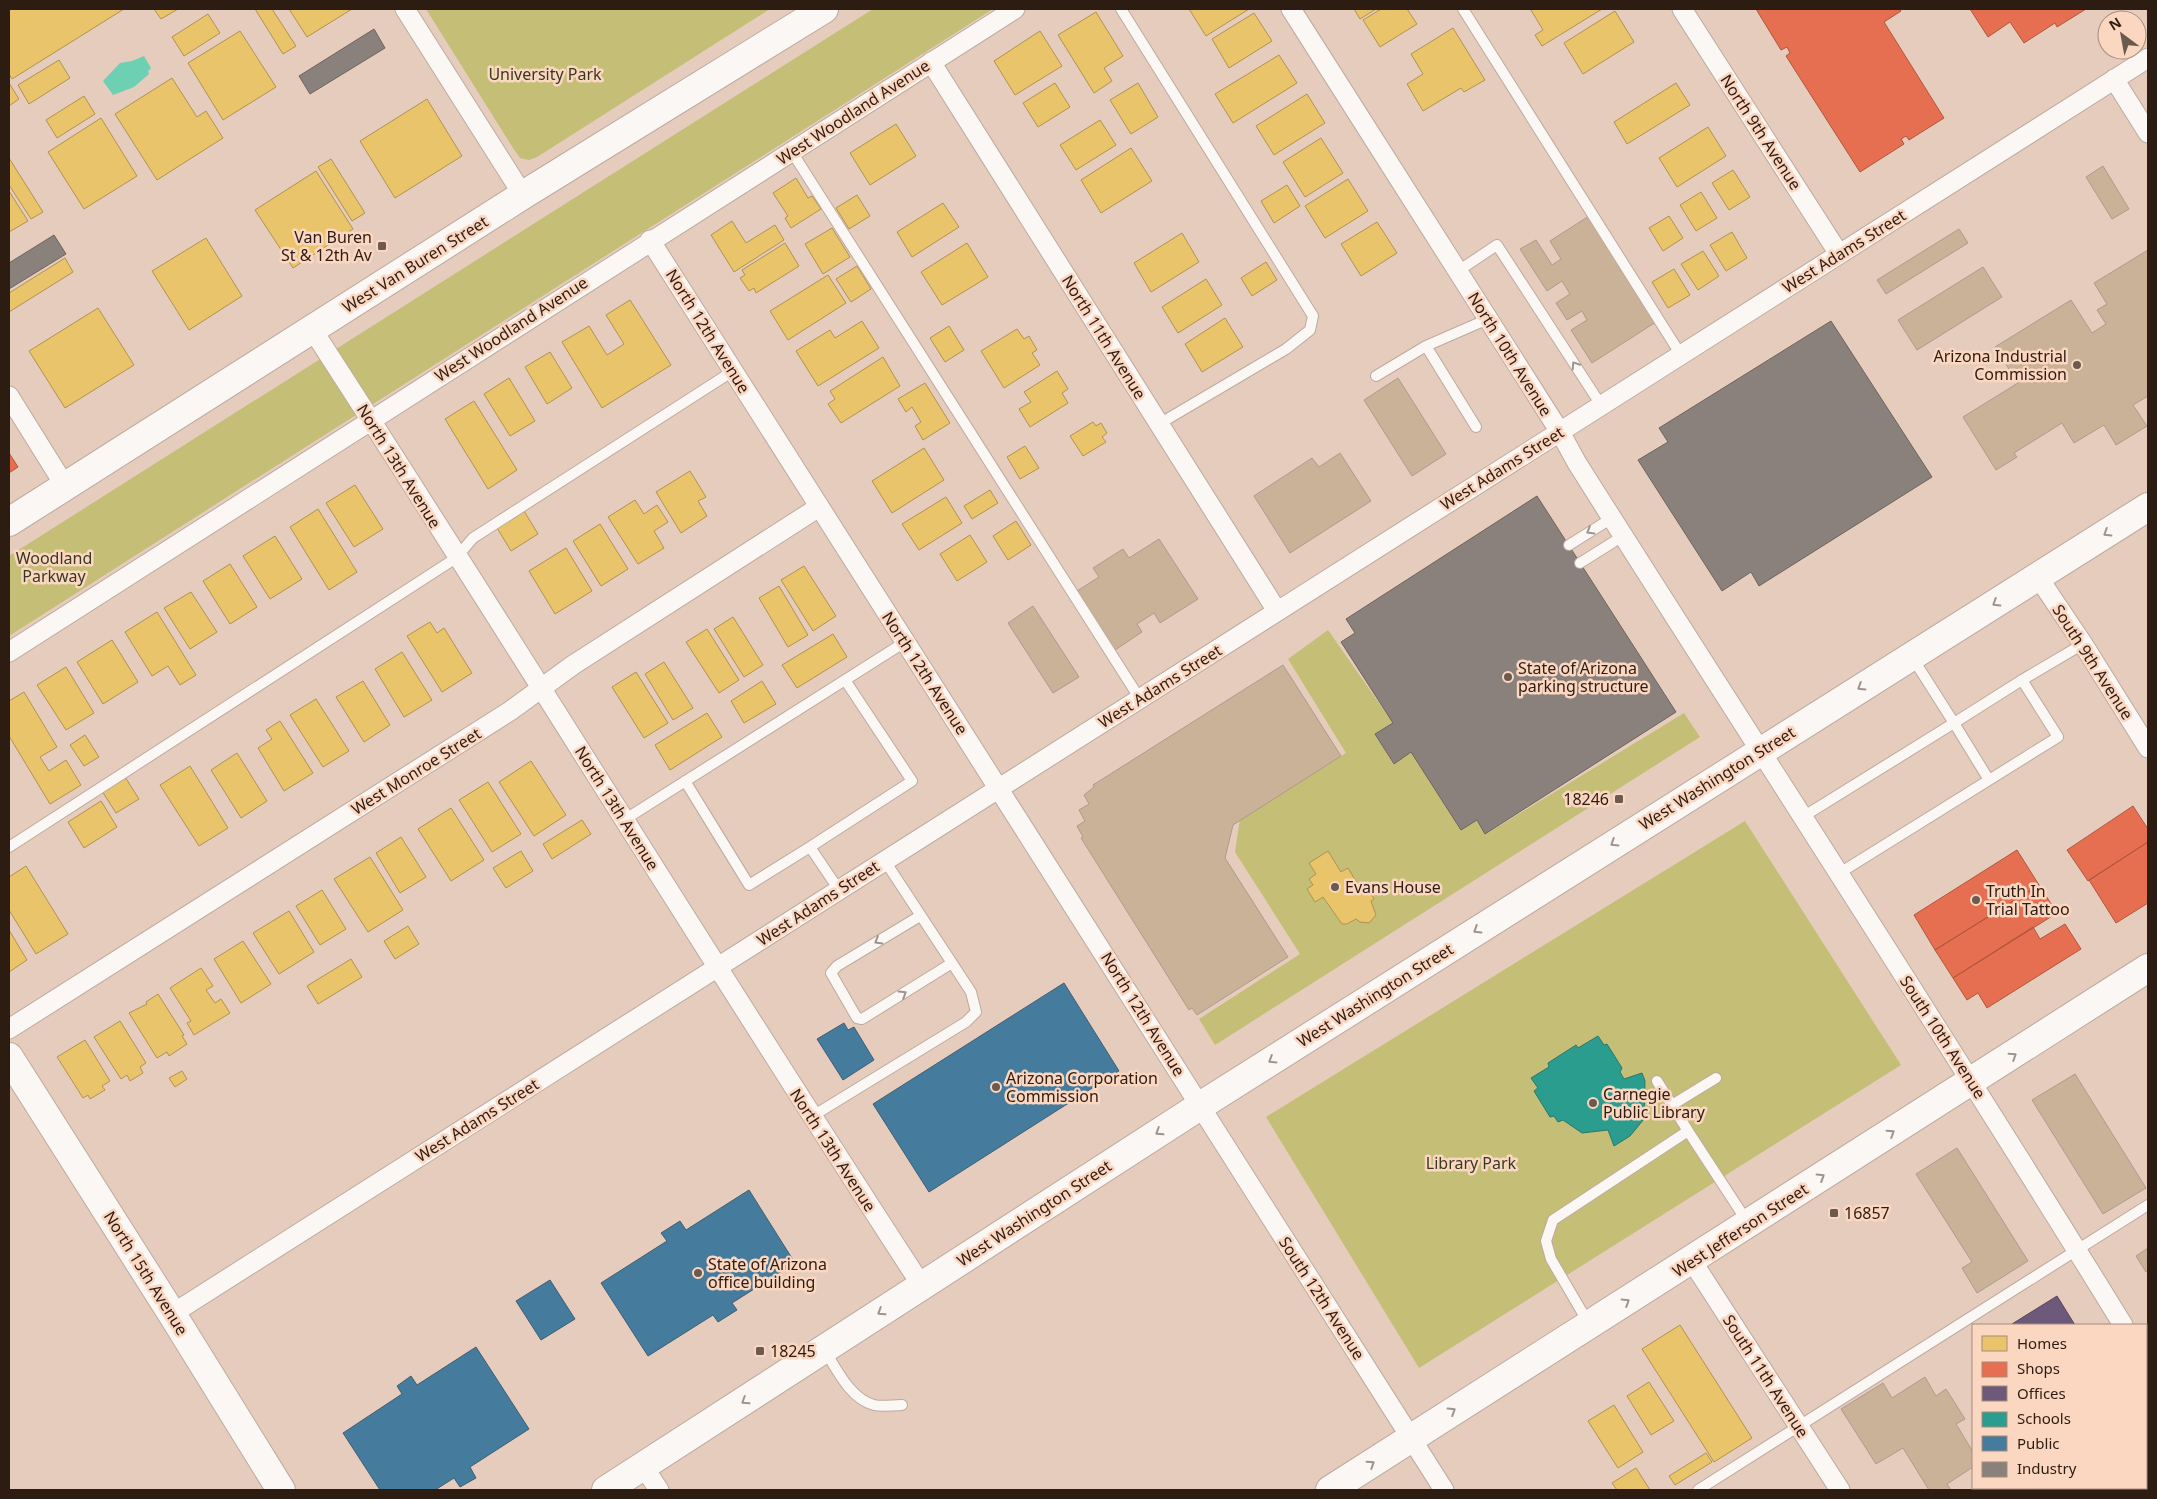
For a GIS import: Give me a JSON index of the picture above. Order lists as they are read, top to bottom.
{
  "streets": {
    "main road": [
      "West Van Buren Street",
      "West Washington Street",
      "West Jefferson Street",
      "North 15th Avenue"
    ],
    "street": [
      "West Woodland Avenue",
      "North 9th Avenue",
      "West Adams Street",
      "North 12th Avenue",
      "North 11th Avenue",
      "North 10th Avenue",
      "North 13th Avenue",
      "South 9th Avenue",
      "West Monroe Street",
      "South 10th Avenue",
      "South 12th Avenue",
      "South 11th Avenue"
    ]
  },
  "crossings": [
    ["West Woodland Avenue", "North 12th Avenue"],
    ["West Woodland Avenue", "North 11th Avenue"],
    ["West Woodland Avenue", "North 13th Avenue"],
    ["North 9th Avenue", "West Adams Street"],
    ["West Adams Street", "North 12th Avenue"],
    ["West Adams Street", "North 11th Avenue"],
    ["West Adams Street", "North 10th Avenue"],
    ["West Adams Street", "North 13th Avenue"],
    ["West Adams Street", "North 15th Avenue"],
    ["West Van Buren Street", "North 13th Avenue"],
    ["North 12th Avenue", "West Monroe Street"],
    ["North 12th Avenue", "West Washington Street"],
    ["North 12th Avenue", "South 12th Avenue"],
    ["North 10th Avenue", "West Washington Street"],
    ["North 10th Avenue", "South 10th Avenue"],
    ["North 13th Avenue", "West Monroe Street"],
    ["North 13th Avenue", "West Washington Street"],
    ["South 9th Avenue", "West Washington Street"],
    ["West Washington Street", "South 10th Avenue"],
    ["West Washington Street", "South 12th Avenue"],
    ["South 10th Avenue", "West Jefferson Street"],
    ["West Jefferson Street", "South 12th Avenue"],
    ["West Jefferson Street", "South 11th Avenue"]
  ],
  "one_way": ["West Washington Street", "West Jefferson Street"],
  "parks": ["University Park", "Woodland Parkway", "Library Park"],
  "places": {
    "transit": [
      "Van Buren St & 12th Av",
      "18246",
      "16857",
      "18245"
    ],
    "other": [
      "Arizona Industrial Commission",
      "State of Arizona parking structure",
      "Evans House",
      "Truth In Trial Tattoo",
      "Arizona Corporation Commission",
      "Carnegie Public Library",
      "State of Arizona office building"
    ]
  },
  "legend": [
    "Homes",
    "Shops",
    "Offices",
    "Schools",
    "Public",
    "Industry"
  ],
  "north": "top left"
}
